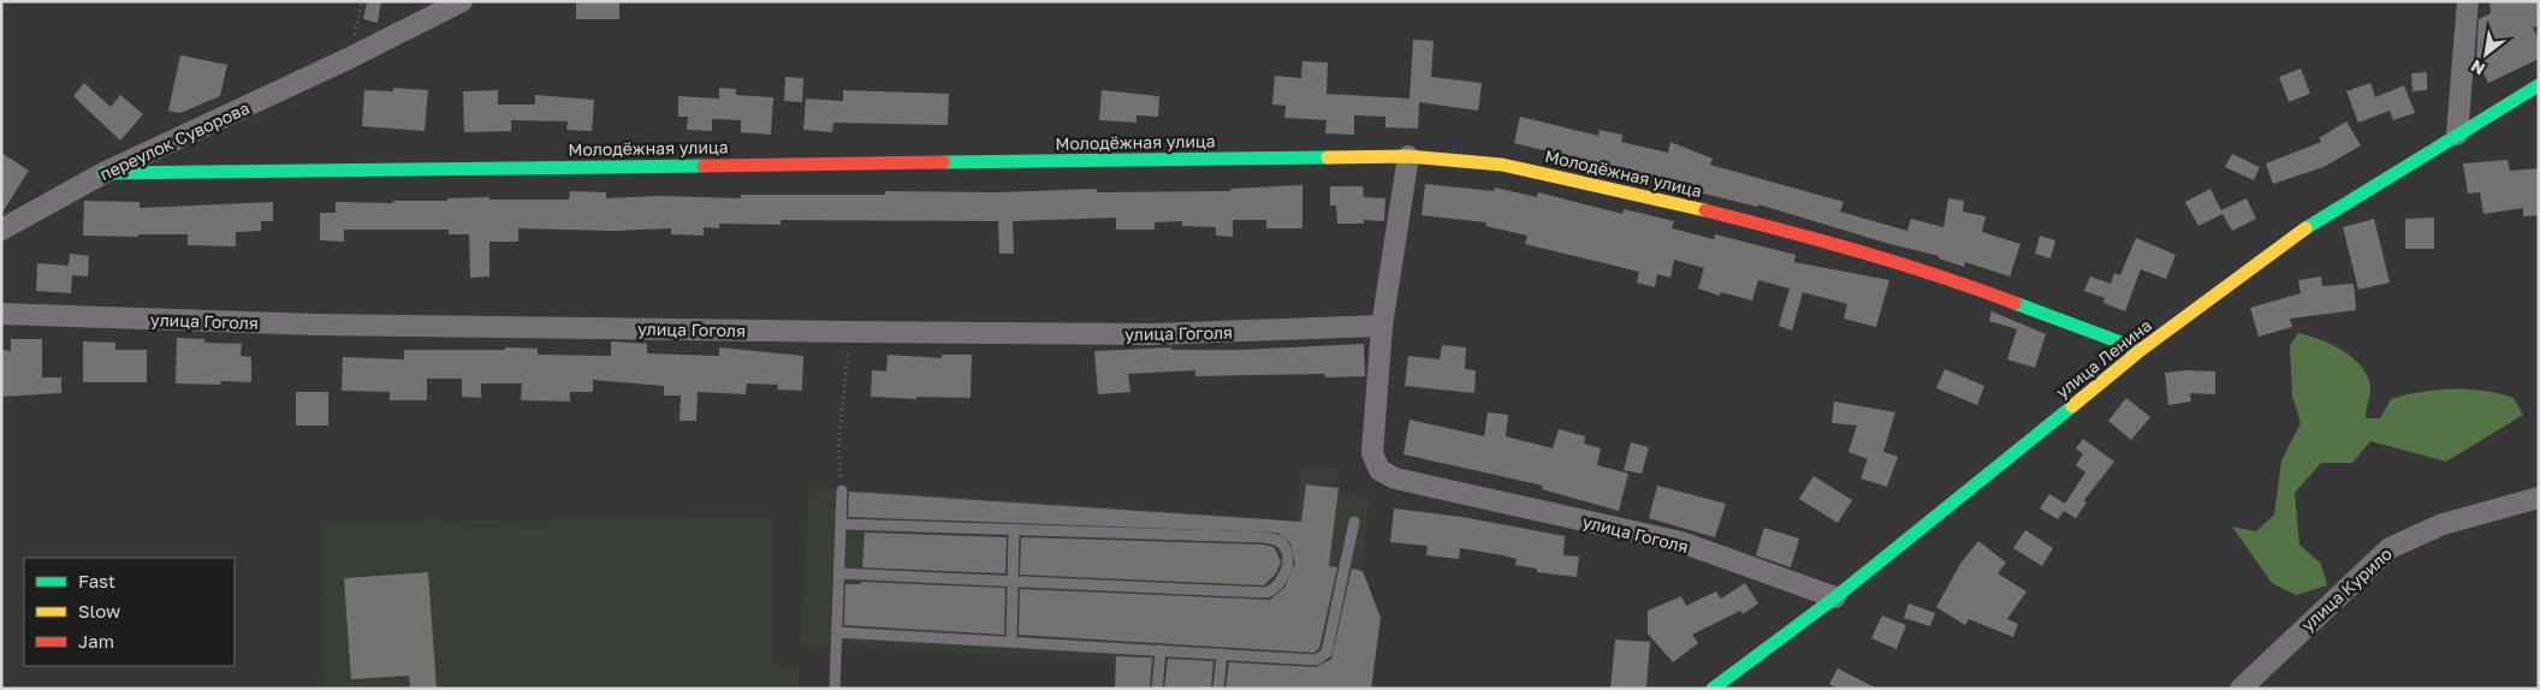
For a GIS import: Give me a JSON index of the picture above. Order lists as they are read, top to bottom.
{
  "streets": {
    "street": [
      "переулок Суворова",
      "Молодёжная улица",
      "улица Гоголя",
      "улица Ленина",
      "улица Курило"
    ]
  },
  "crossings": [
    ["переулок Суворова", "Молодёжная улица"],
    ["Молодёжная улица", "улица Ленина"],
    ["улица Гоголя", "улица Ленина"]
  ],
  "legend": ["Fast", "Slow", "Jam"],
  "north": "bottom left"
}
